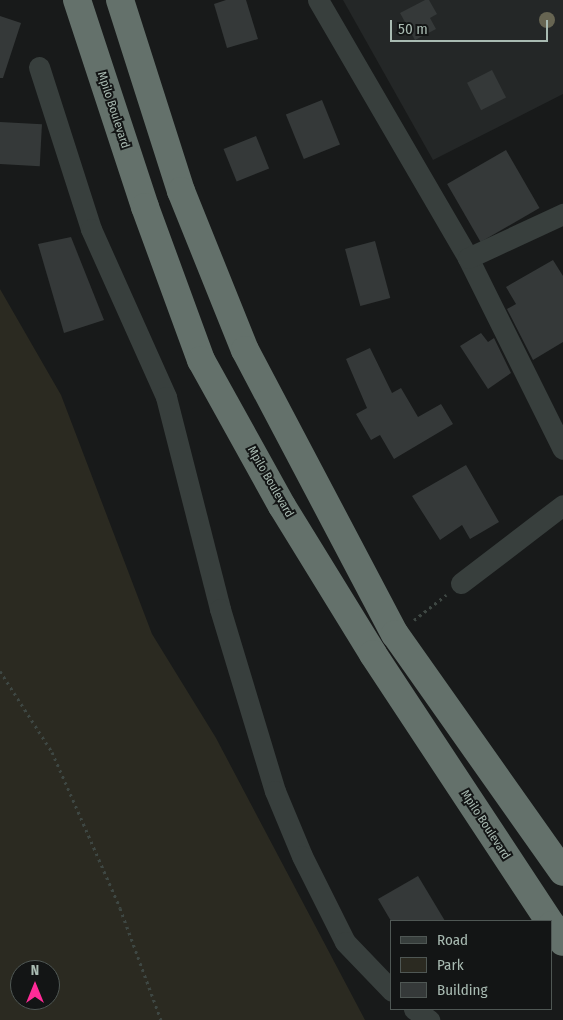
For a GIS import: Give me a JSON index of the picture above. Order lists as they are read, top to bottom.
{
  "streets": {
    "highway": ["Mpilo Boulevard"]
  },
  "legend": ["Road", "Park", "Building"],
  "scale_bar": "50 m",
  "north": "top"
}
